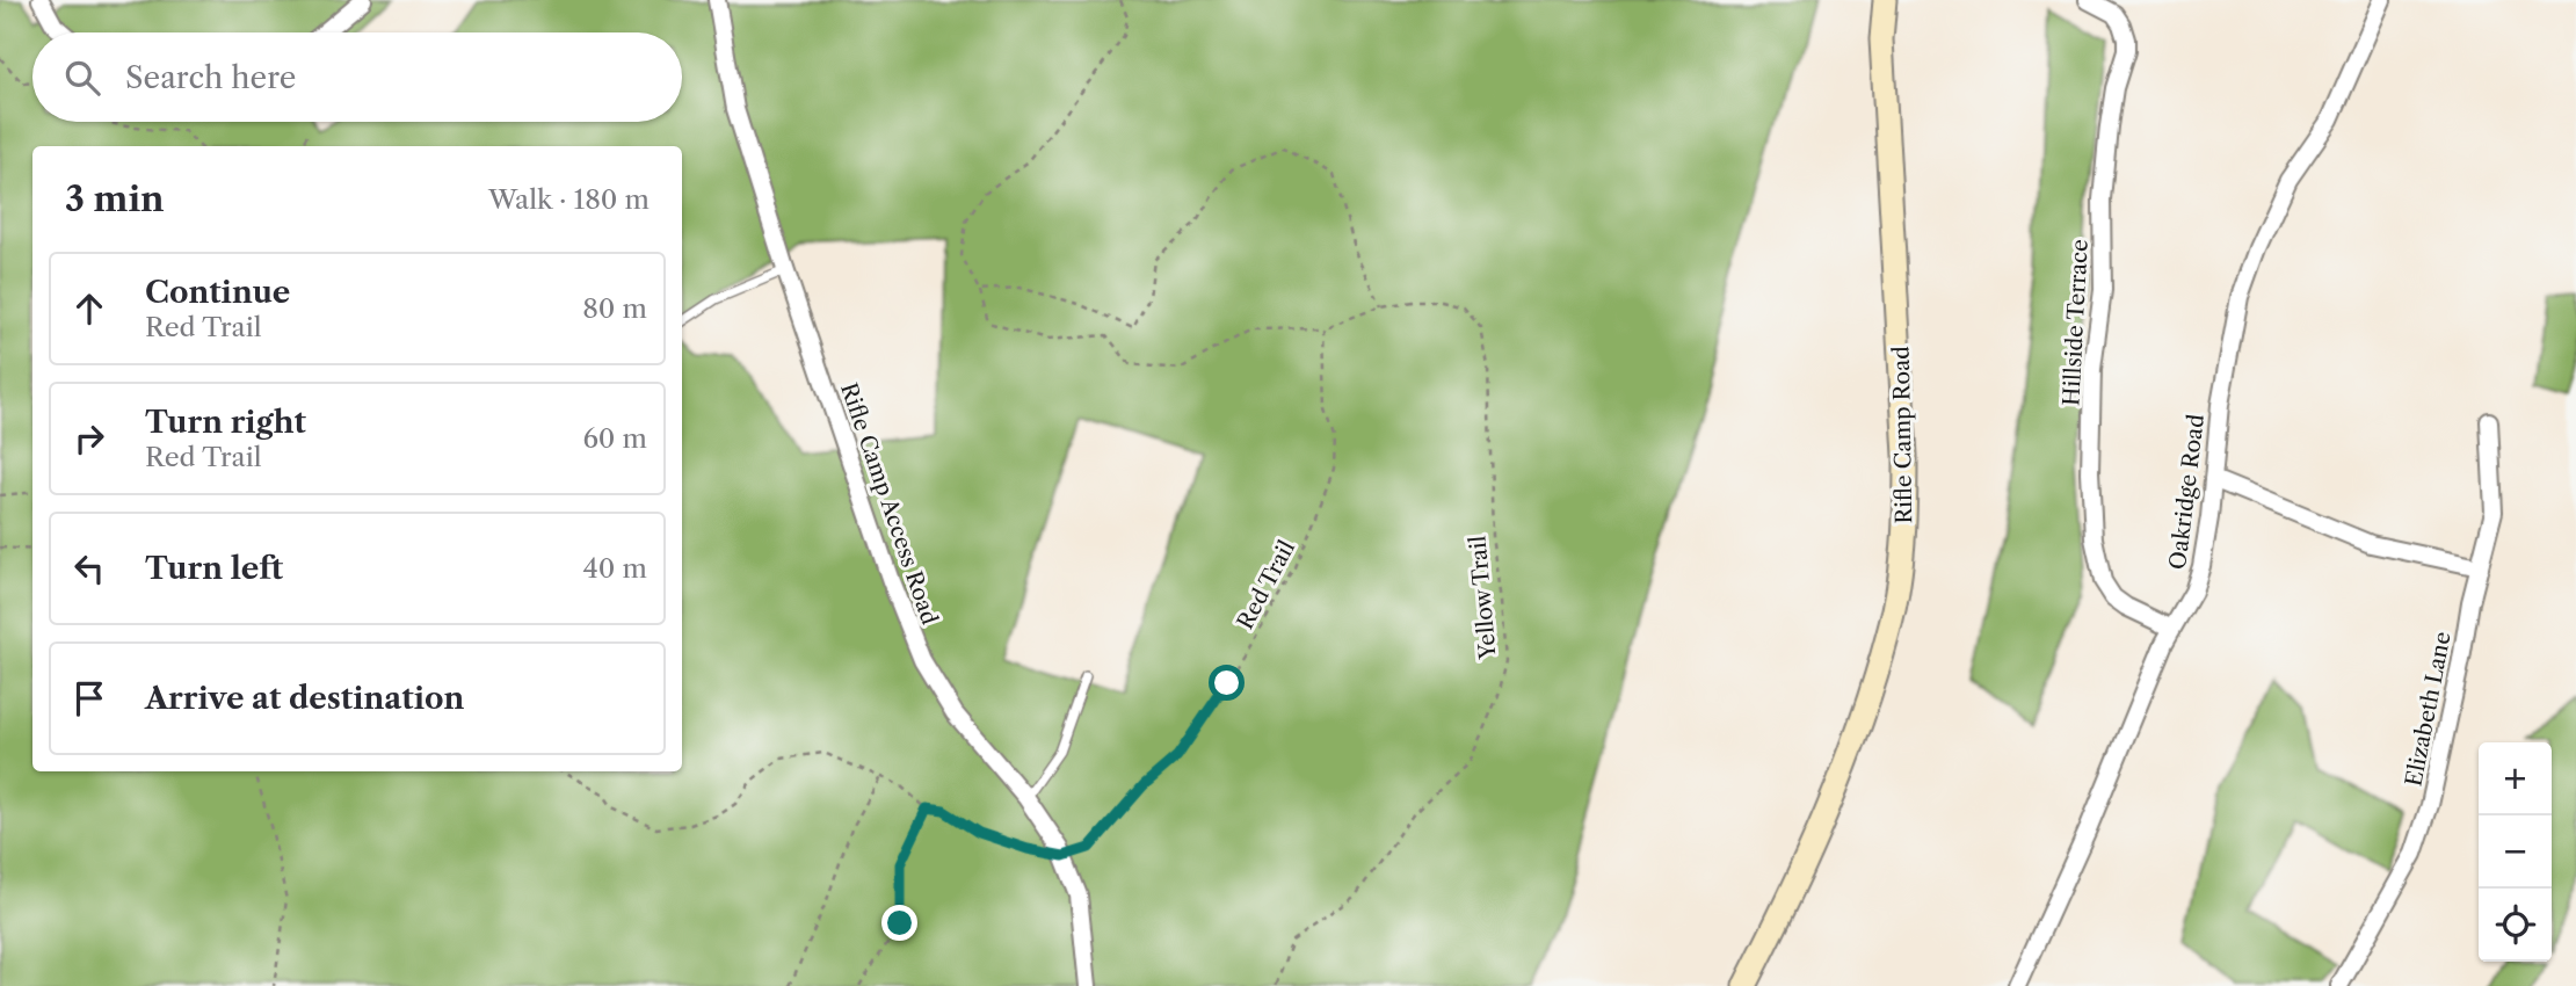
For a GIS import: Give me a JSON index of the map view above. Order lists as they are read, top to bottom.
{
  "streets": {
    "street": [
      "Hillside Terrace",
      "Rifle Camp Road",
      "Oakridge Road",
      "Rifle Camp Access Road",
      "Elizabeth Lane"
    ],
    "path": ["Red Trail", "Yellow Trail"]
  },
  "crossings": [
    ["Hillside Terrace", "Oakridge Road"],
    ["Rifle Camp Access Road", "Red Trail"]
  ],
  "page": {
    "search": "Search here",
    "heading": ["3 min", "Walk · 180 m"],
    "list": [
      ["Continue", "Red Trail", "80 m"],
      ["Turn right", "Red Trail", "60 m"],
      ["Turn left", "40 m"],
      "Arrive at destination"
    ],
    "map_buttons": ["+", "−"]
  }
}
